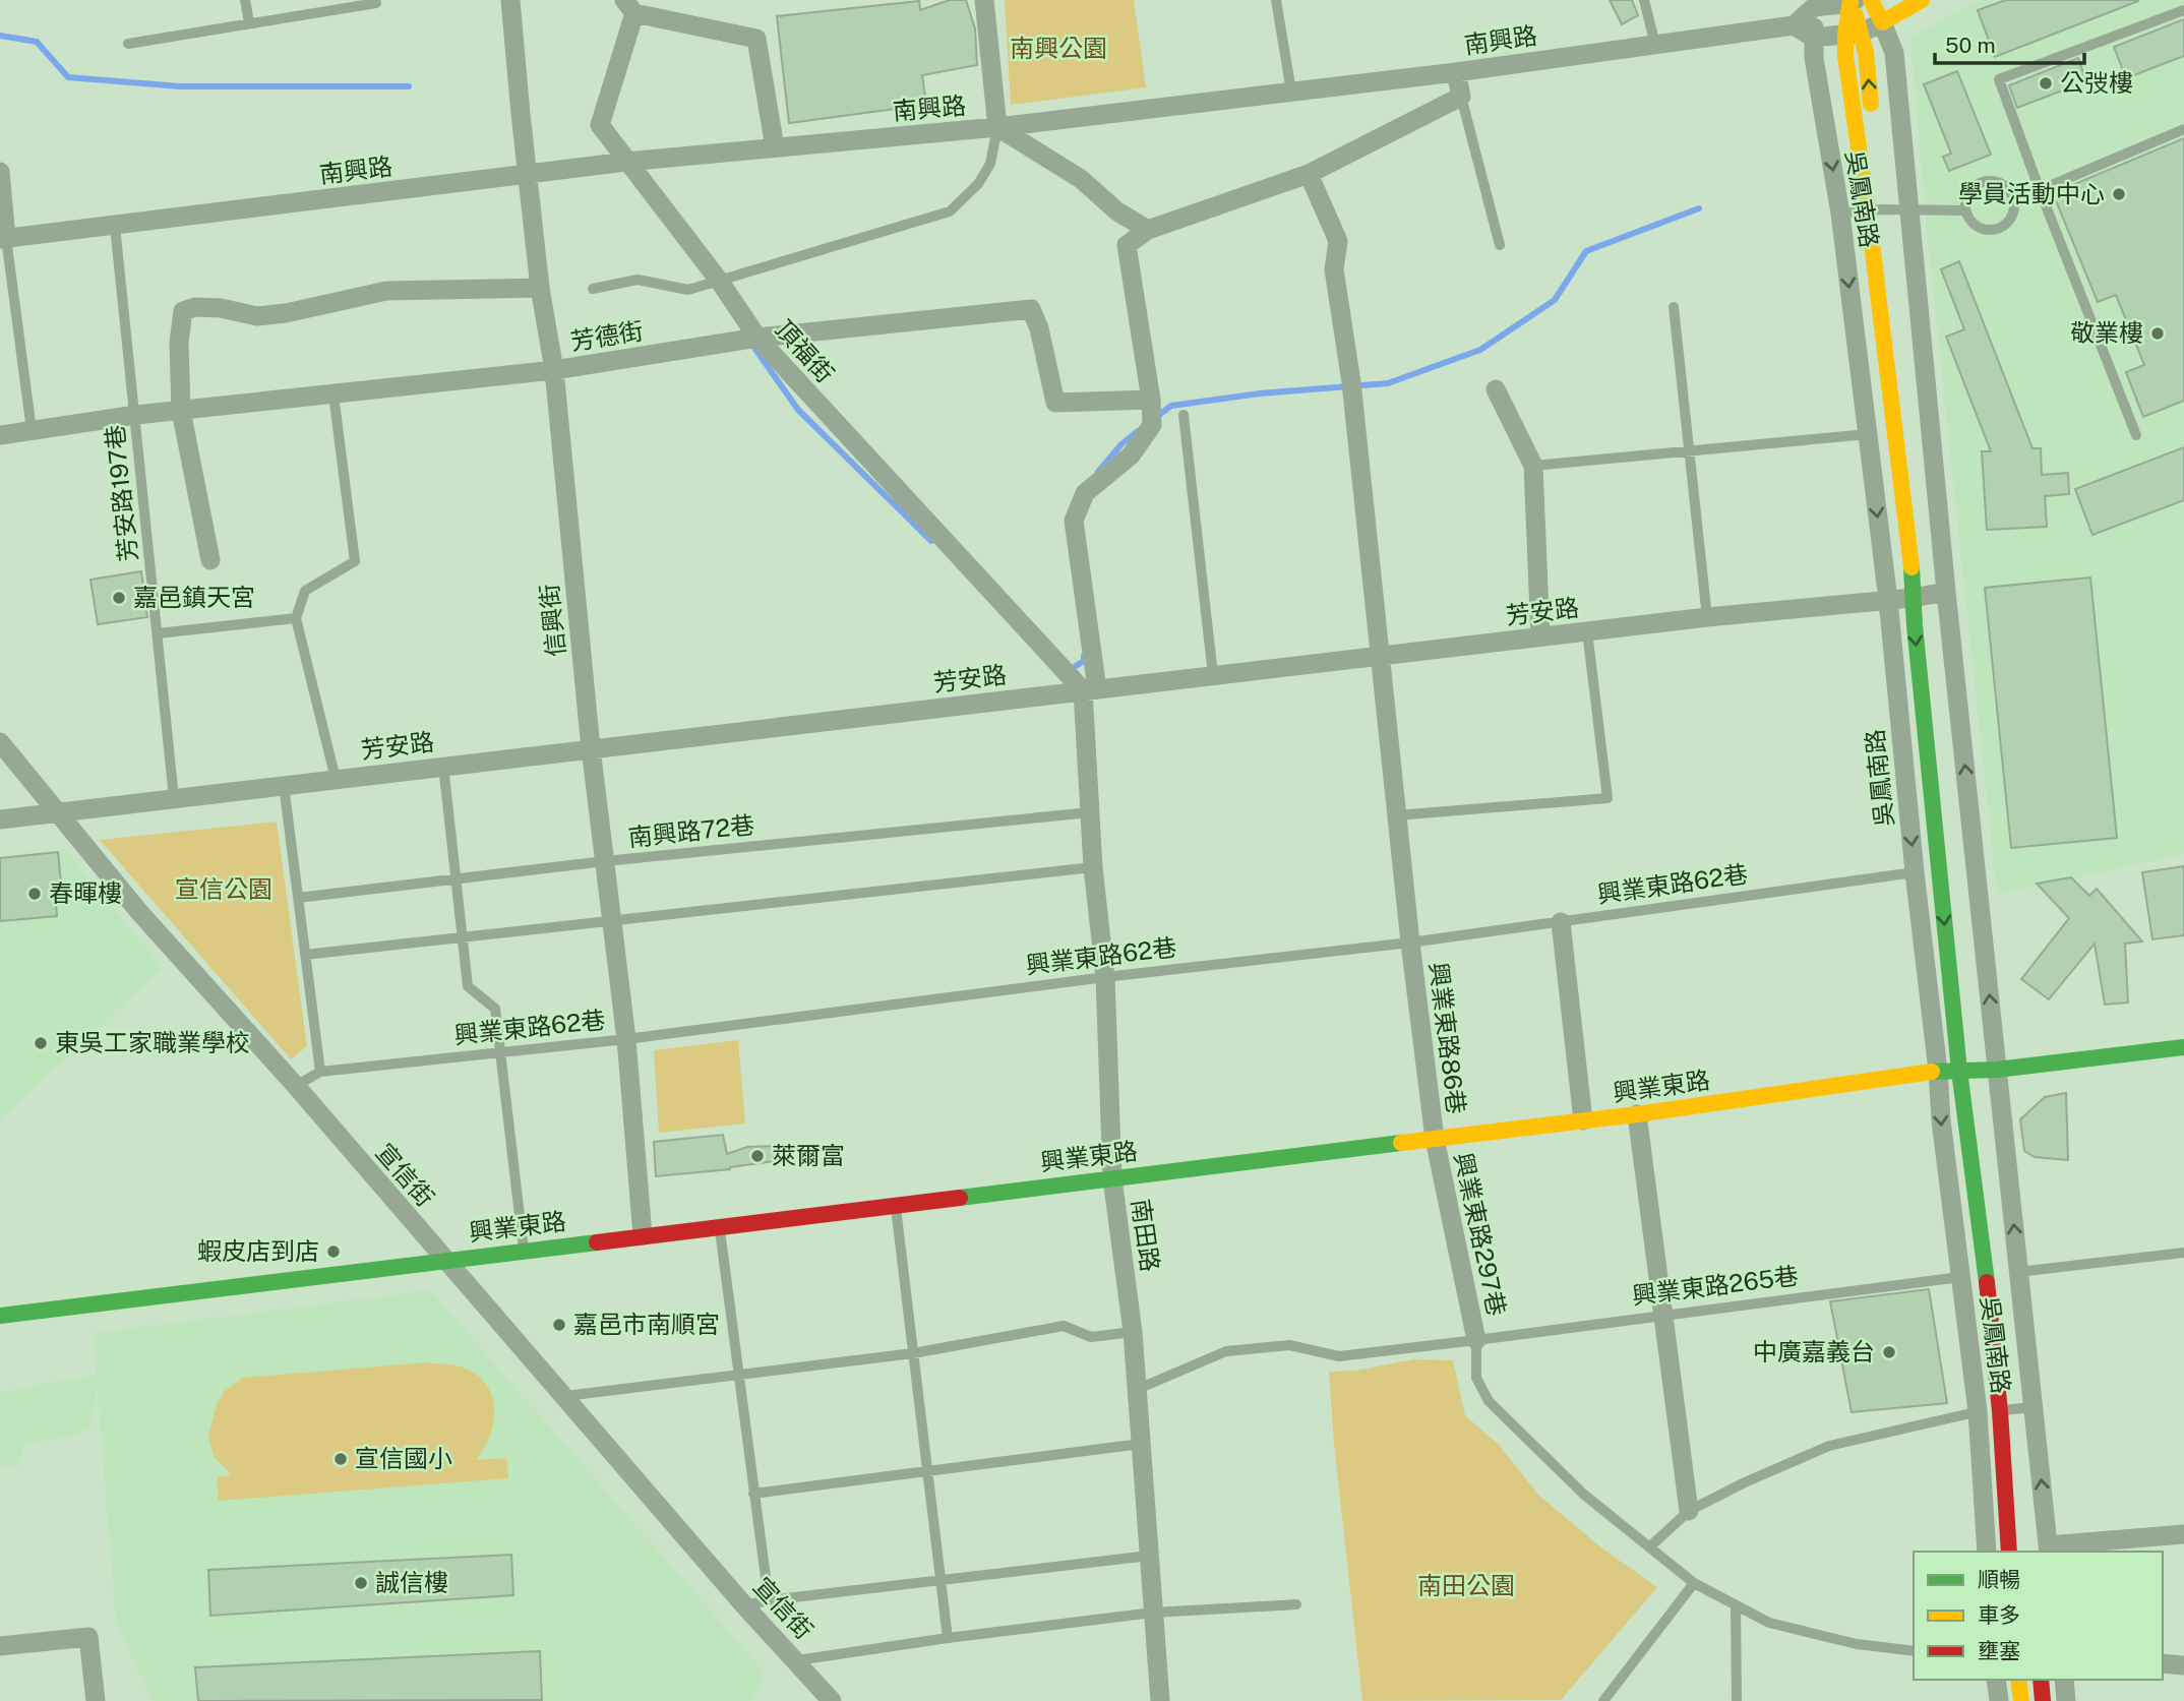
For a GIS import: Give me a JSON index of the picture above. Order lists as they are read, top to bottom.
{
  "streets": {
    "street": [
      "南興路",
      "吳鳳南路",
      "芳德街",
      "頂福街",
      "芳安路",
      "信興街",
      "興業東路86巷",
      "興業東路",
      "宣信街",
      "興業東路297巷",
      "南田路"
    ],
    "lane": [
      "芳安路197巷",
      "南興路72巷",
      "興業東路62巷",
      "興業東路265巷"
    ]
  },
  "crossings": [
    ["南興路", "頂福街"],
    ["南興路", "芳安路197巷"],
    ["南興路", "信興街"],
    ["吳鳳南路", "芳安路"],
    ["吳鳳南路", "興業東路62巷"],
    ["吳鳳南路", "興業東路"],
    ["吳鳳南路", "興業東路265巷"],
    ["芳德街", "頂福街"],
    ["芳德街", "芳安路197巷"],
    ["芳德街", "信興街"],
    ["芳德街", "南田路"],
    ["頂福街", "芳安路"],
    ["頂福街", "南田路"],
    ["芳安路197巷", "芳安路"],
    ["芳安路", "信興街"],
    ["芳安路", "興業東路86巷"],
    ["芳安路", "宣信街"],
    ["芳安路", "南田路"],
    ["信興街", "南興路72巷"],
    ["信興街", "興業東路62巷"],
    ["信興街", "興業東路"],
    ["南興路72巷", "南田路"],
    ["興業東路62巷", "興業東路86巷"],
    ["興業東路62巷", "宣信街"],
    ["興業東路62巷", "南田路"],
    ["興業東路86巷", "興業東路"],
    ["興業東路86巷", "興業東路297巷"],
    ["興業東路", "宣信街"],
    ["興業東路", "興業東路297巷"],
    ["興業東路", "南田路"],
    ["興業東路297巷", "興業東路265巷"],
    ["南田路", "興業東路265巷"]
  ],
  "parks": ["南興公園", "宣信公園", "南田公園"],
  "places": [
    "公弢樓",
    "學員活動中心",
    "敬業樓",
    "嘉邑鎮天宮",
    "春暉樓",
    "東吳工家職業學校",
    "萊爾富",
    "蝦皮店到店",
    "嘉邑市南順宮",
    "中廣嘉義台",
    "宣信國小",
    "誠信樓"
  ],
  "legend": ["順暢", "車多", "壅塞"],
  "scale_bar": "50 m"
}
